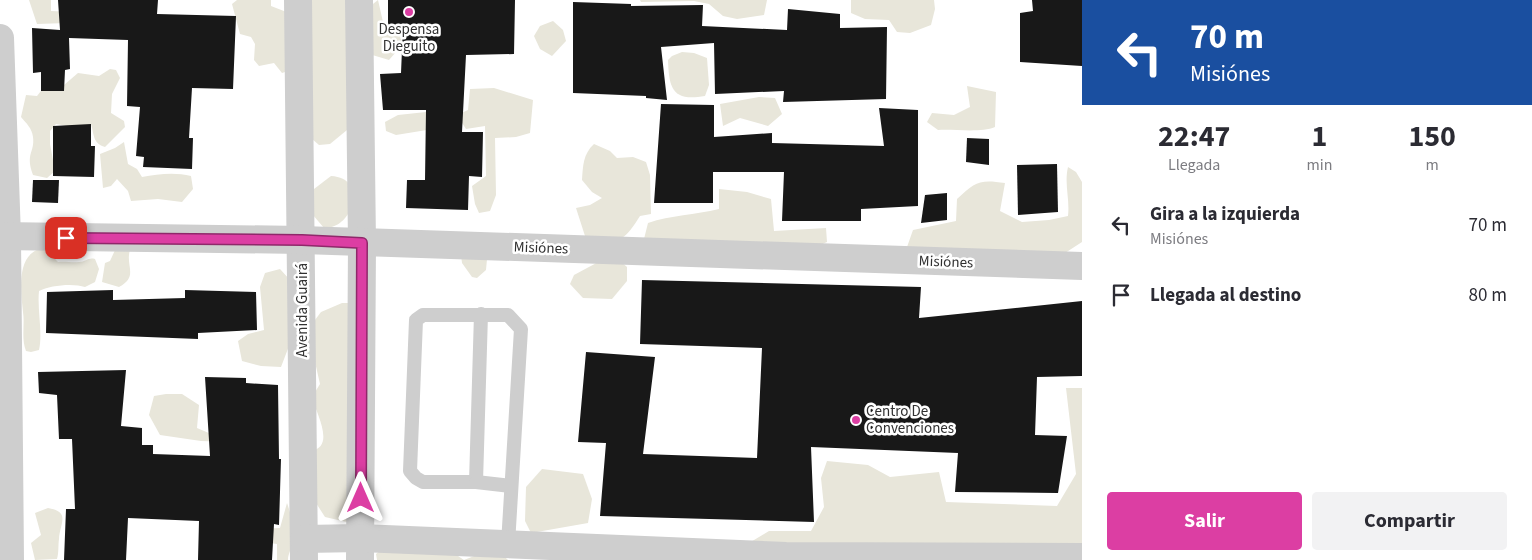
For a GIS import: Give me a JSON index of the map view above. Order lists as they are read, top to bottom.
{
  "streets": {
    "street": ["Misiónes", "Avenida Guairá"]
  },
  "crossings": [
    ["Misiónes", "Avenida Guairá"]
  ],
  "places": ["Despensa Dieguito", "Centro De Convenciones"],
  "page": {
    "turn": ["70 m", "Misiónes"],
    "eta": [
      "22:47",
      "Llegada",
      "1",
      "min",
      "150",
      "m"
    ],
    "list": [
      {
        "name": "Gira a la izquierda",
        "note": "Misiónes",
        "value": "70 m"
      },
      {
        "name": "Llegada al destino",
        "value": "80 m"
      }
    ],
    "buttons": ["Salir", "Compartir"]
  }
}
